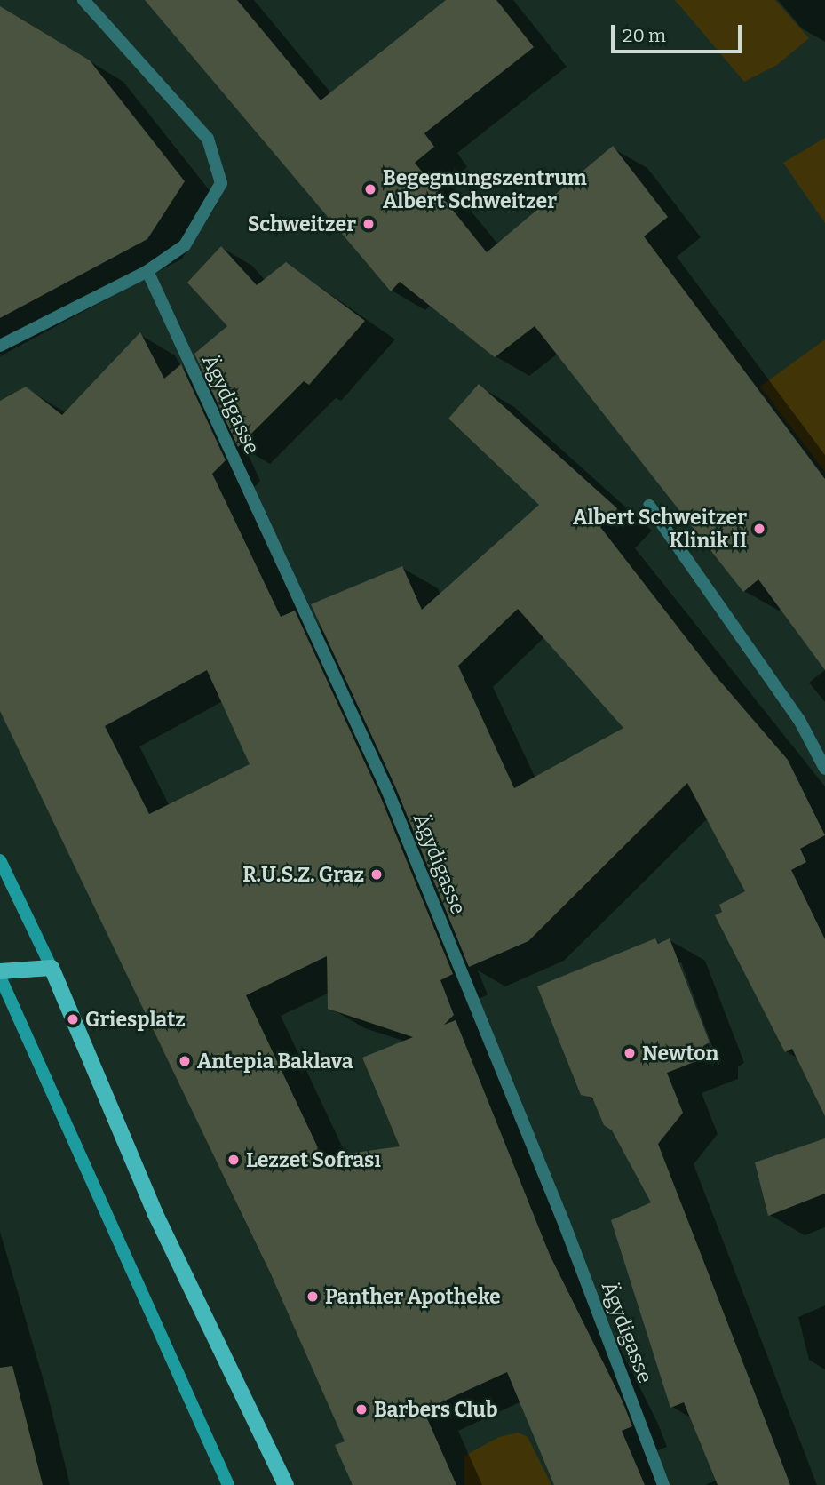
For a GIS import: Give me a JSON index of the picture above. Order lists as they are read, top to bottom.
{
  "streets": {
    "street": ["Ägydigasse"]
  },
  "places": [
    "Begegnungszentrum Albert Schweitzer",
    "Schweitzer",
    "Albert Schweitzer Klinik II",
    "R.U.S.Z. Graz",
    "Griesplatz",
    "Newton",
    "Antepia Baklava",
    "Lezzet Sofrası",
    "Panther Apotheke",
    "Barbers Club"
  ],
  "scale_bar": "20 m"
}
